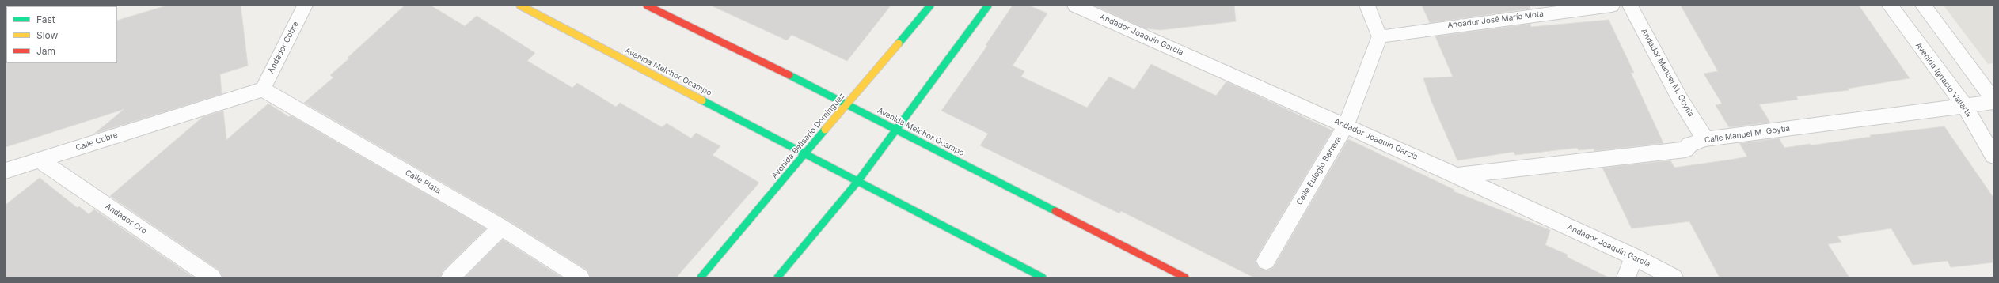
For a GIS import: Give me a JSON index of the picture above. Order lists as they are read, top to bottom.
{
  "streets": {
    "main road": ["Avenida Melchor Ocampo", "Avenida Belisario Domínguez"],
    "street": [
      "Andador José María Mota",
      "Andador Joaquín García",
      "Andador Cobre",
      "Andador Manuel M. Goytia",
      "Avenida Ignacio Vallarta",
      "Calle Manuel M. Goytia",
      "Calle Cobre",
      "Calle Eulogio Barrera",
      "Calle Plata",
      "Andador Oro"
    ]
  },
  "crossings": [
    ["Andador José María Mota", "Calle Eulogio Barrera"],
    ["Andador Joaquín García", "Calle Manuel M. Goytia"],
    ["Andador Joaquín García", "Calle Eulogio Barrera"],
    ["Andador Cobre", "Calle Cobre"],
    ["Andador Cobre", "Calle Plata"],
    ["Avenida Melchor Ocampo", "Avenida Belisario Domínguez"],
    ["Andador Manuel M. Goytia", "Calle Manuel M. Goytia"],
    ["Avenida Ignacio Vallarta", "Calle Manuel M. Goytia"],
    ["Calle Cobre", "Calle Plata"],
    ["Calle Cobre", "Andador Oro"]
  ],
  "legend": ["Fast", "Slow", "Jam"]
}
